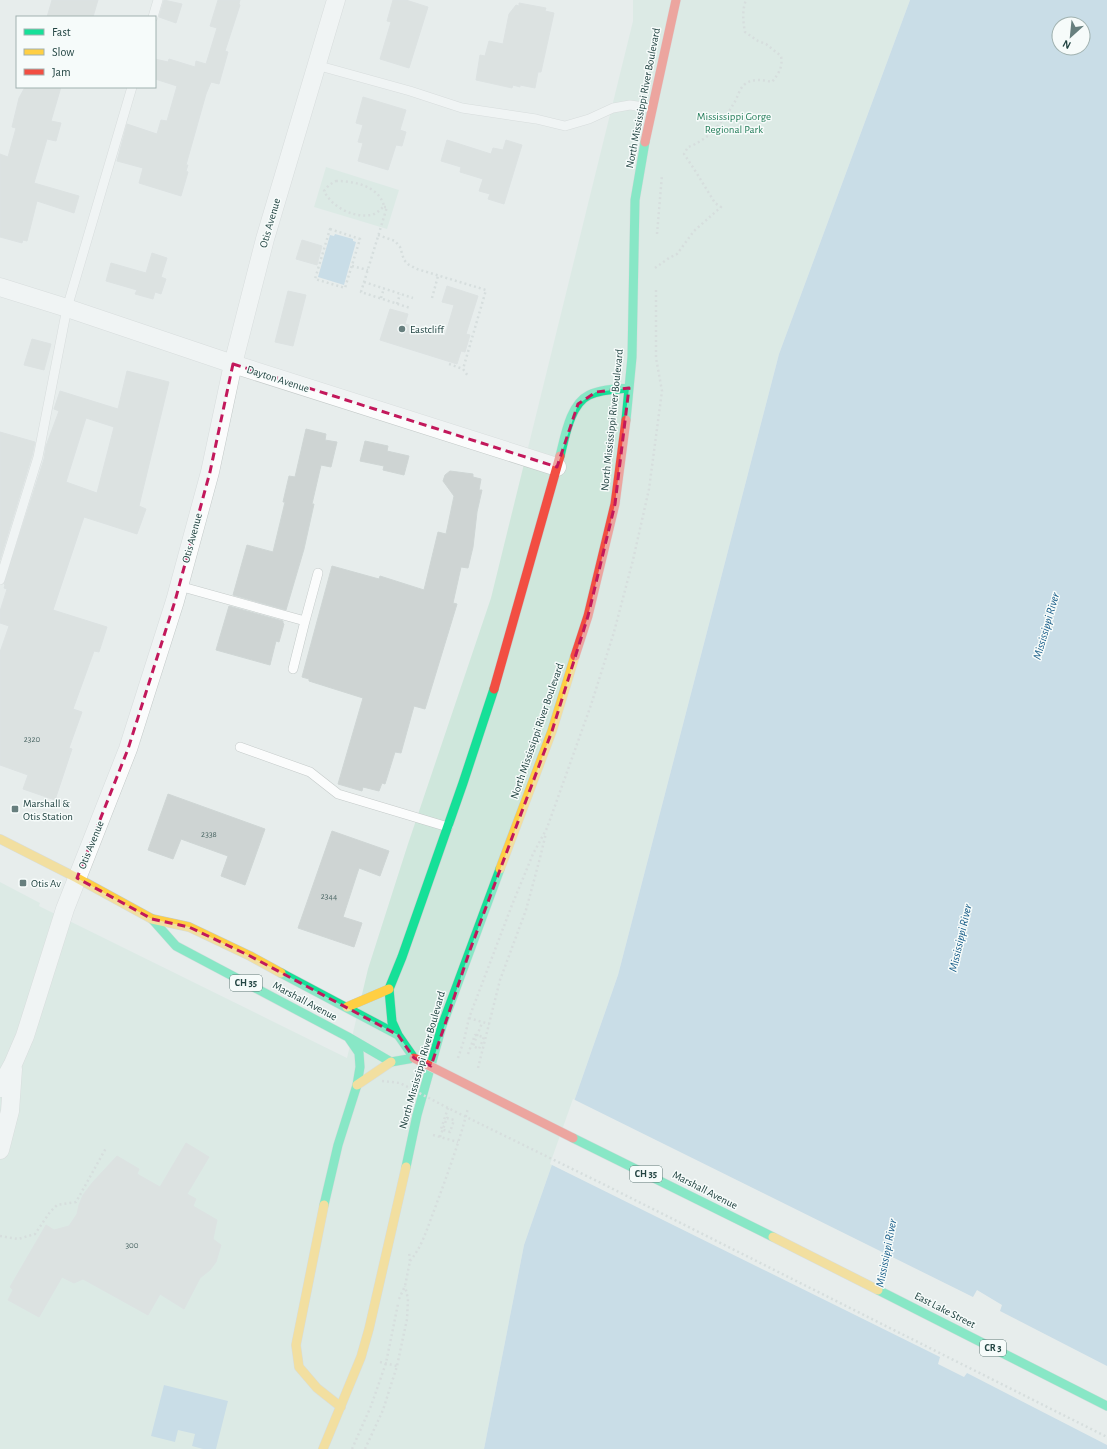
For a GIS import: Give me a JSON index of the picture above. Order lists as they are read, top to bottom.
{
  "streets": {
    "street": [
      "North Mississippi River Boulevard",
      "Otis Avenue",
      "Dayton Avenue",
      "CH 35",
      "Marshall Avenue",
      "East Lake Street",
      "CR 3"
    ]
  },
  "crossings": [
    ["Otis Avenue", "Dayton Avenue"],
    ["Otis Avenue", "Marshall Avenue"],
    ["Marshall Avenue", "East Lake Street"]
  ],
  "water": ["Mississippi River"],
  "parks": ["Mississippi Gorge Regional Park"],
  "places": {
    "other": ["Eastcliff"],
    "transit": ["Marshall & Otis Station", "Otis Av"]
  },
  "house_numbers": [
    "2320",
    "2338",
    "2344",
    "300"
  ],
  "legend": ["Fast", "Slow", "Jam"],
  "north": "bottom left"
}
